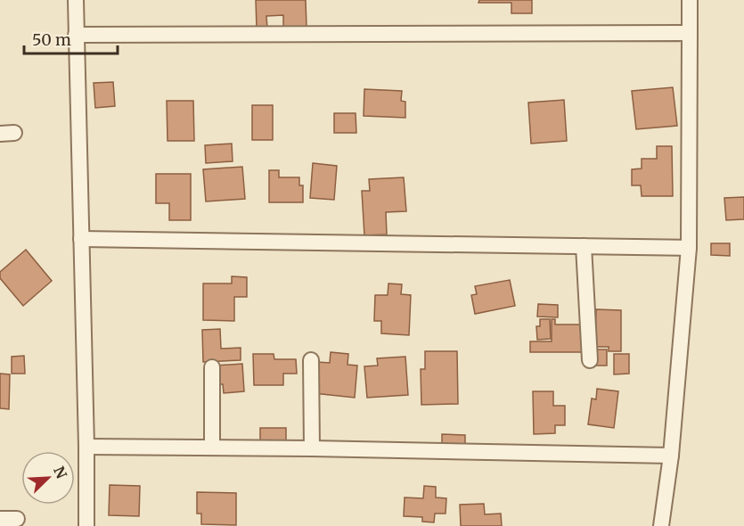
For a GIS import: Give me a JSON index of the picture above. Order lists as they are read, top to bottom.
{
  "scale_bar": "50 m",
  "north": "top right"
}
